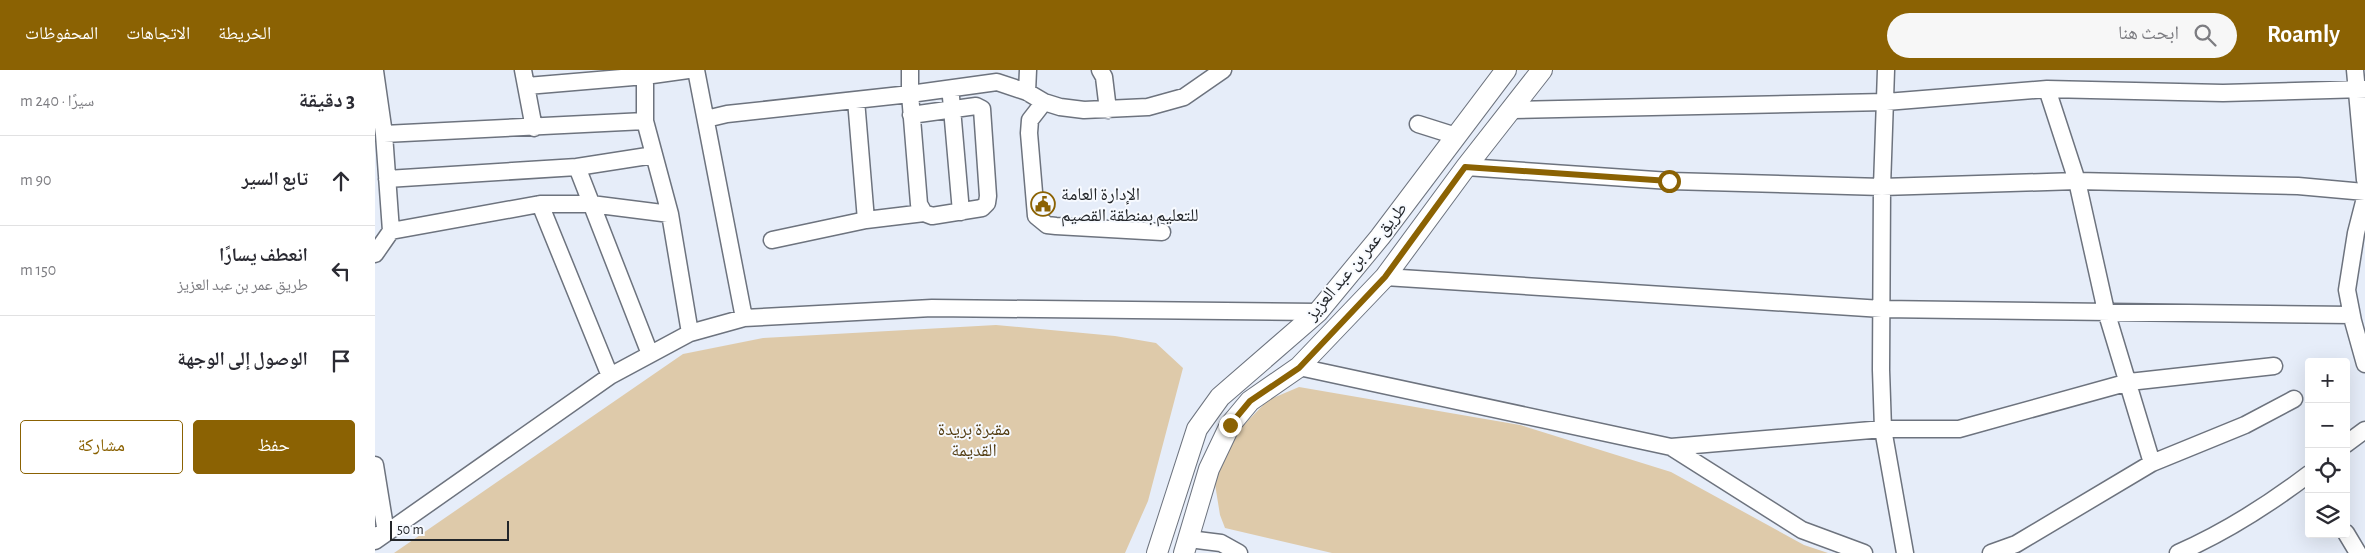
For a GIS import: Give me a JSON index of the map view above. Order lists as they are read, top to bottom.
{
  "streets": {
    "main road": ["طريق عمر بن عبد العزيز"]
  },
  "parks": ["مقبرة بريدة القديمة"],
  "places": {
    "public building": ["الإدارة العامة للتعليم بمنطقة القصيم"]
  },
  "scale_bar": "50 m",
  "page": {
    "header": "Roamly",
    "search": "ابحث هنا",
    "nav": ["الخريطة", "الاتجاهات", "المحفوظات"],
    "heading": ["3 دقيقة", "سيرًا · 240 m"],
    "list": [
      ["تابع السير", "90 m"],
      ["انعطف يسارًا", "طريق عمر بن عبد العزيز", "150 m"],
      "الوصول إلى الوجهة"
    ],
    "map_buttons": ["+", "−"],
    "buttons": ["حفظ", "مشاركة"],
    "scale": "50 m"
  }
}
